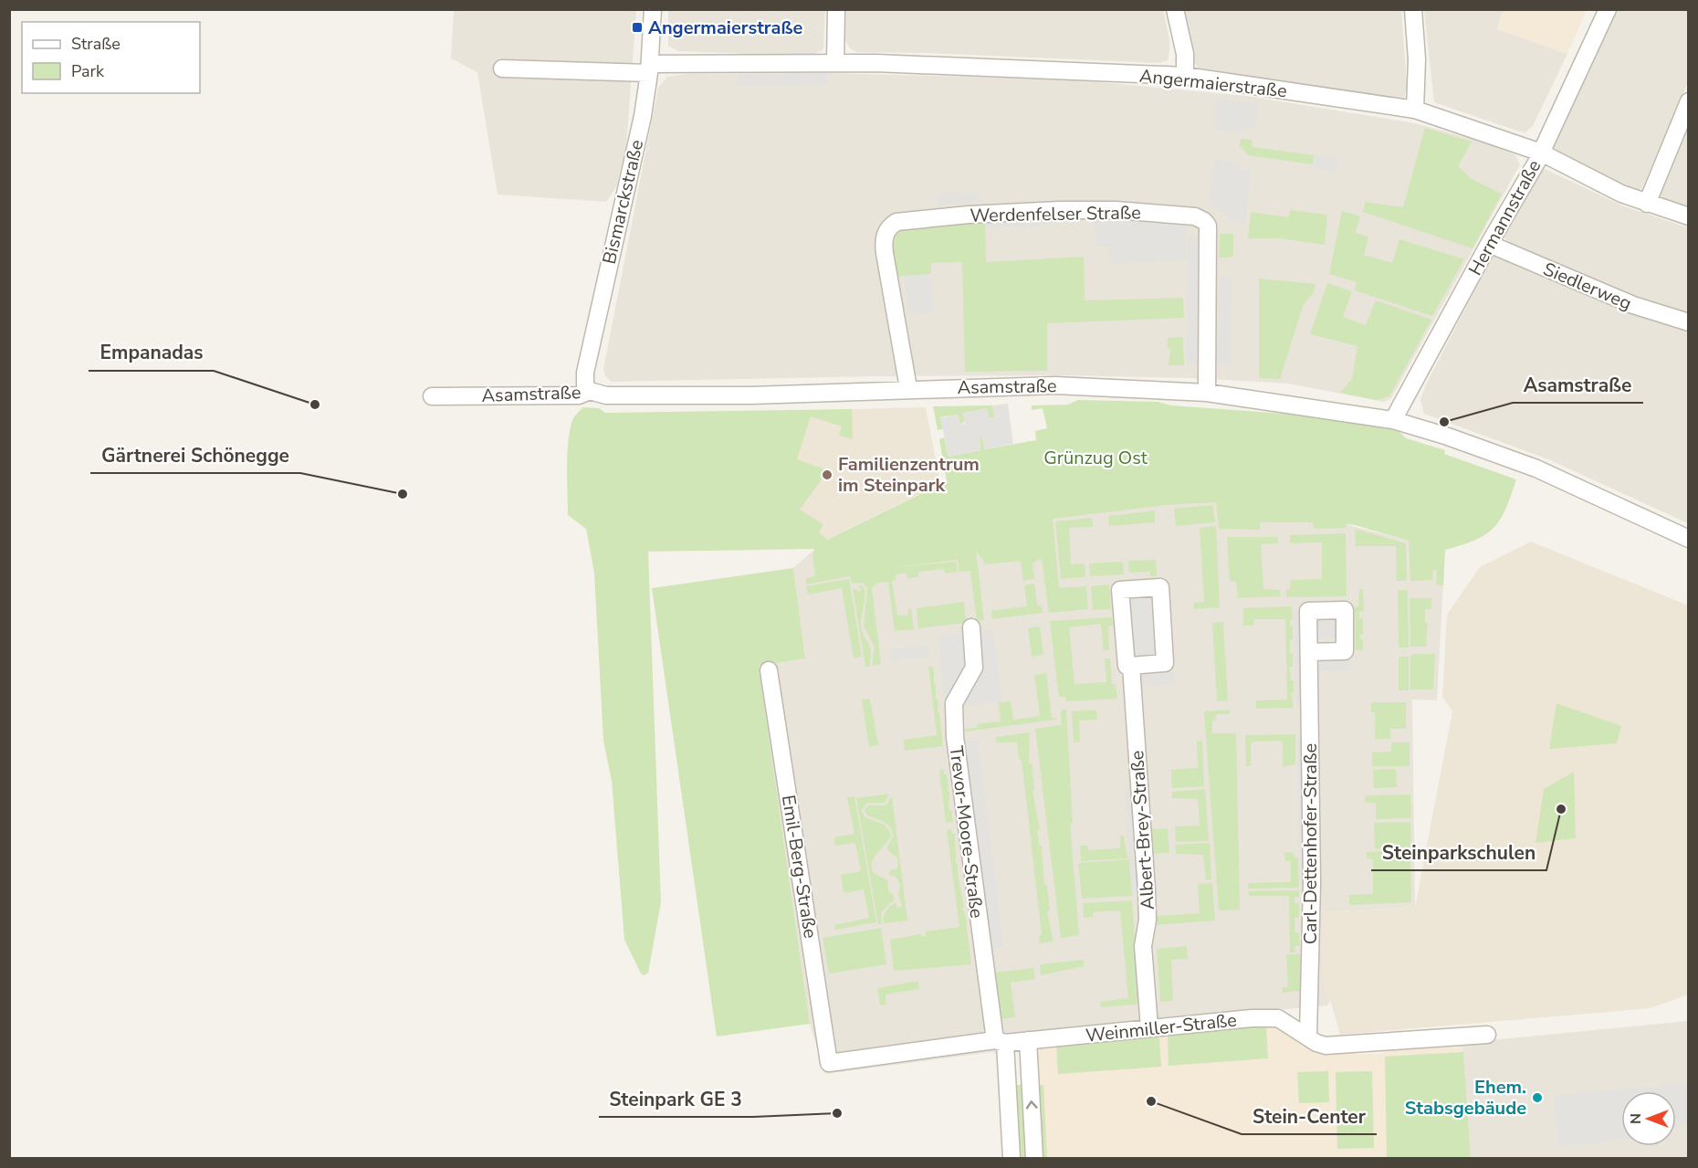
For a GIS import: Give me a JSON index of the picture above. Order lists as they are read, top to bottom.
{
  "streets": {
    "street": [
      "Angermaierstraße",
      "Bismarckstraße",
      "Werdenfelser Straße",
      "Hermannstraße",
      "Siedlerweg",
      "Asamstraße",
      "Albert-Brey-Straße",
      "Trevor-Moore-Straße",
      "Carl-Dettenhofer-Straße",
      "Emil-Berg-Straße",
      "Weinmiller-Straße"
    ]
  },
  "crossings": [
    ["Angermaierstraße", "Bismarckstraße"],
    ["Angermaierstraße", "Hermannstraße"],
    ["Bismarckstraße", "Asamstraße"],
    ["Werdenfelser Straße", "Asamstraße"],
    ["Hermannstraße", "Siedlerweg"],
    ["Hermannstraße", "Asamstraße"],
    ["Albert-Brey-Straße", "Weinmiller-Straße"],
    ["Trevor-Moore-Straße", "Weinmiller-Straße"],
    ["Carl-Dettenhofer-Straße", "Weinmiller-Straße"],
    ["Emil-Berg-Straße", "Weinmiller-Straße"]
  ],
  "parks": ["Grünzug Ost"],
  "places": {
    "transit": ["Angermaierstraße"],
    "other": [
      "Empanadas",
      "Asamstraße",
      "Familienzentrum im Steinpark",
      "Gärtnerei Schönegge",
      "Steinparkschulen",
      "Ehem. Stabsgebäude",
      "Stein-Center",
      "Steinpark GE 3"
    ]
  },
  "legend": ["Straße", "Park"],
  "north": "left"
}
